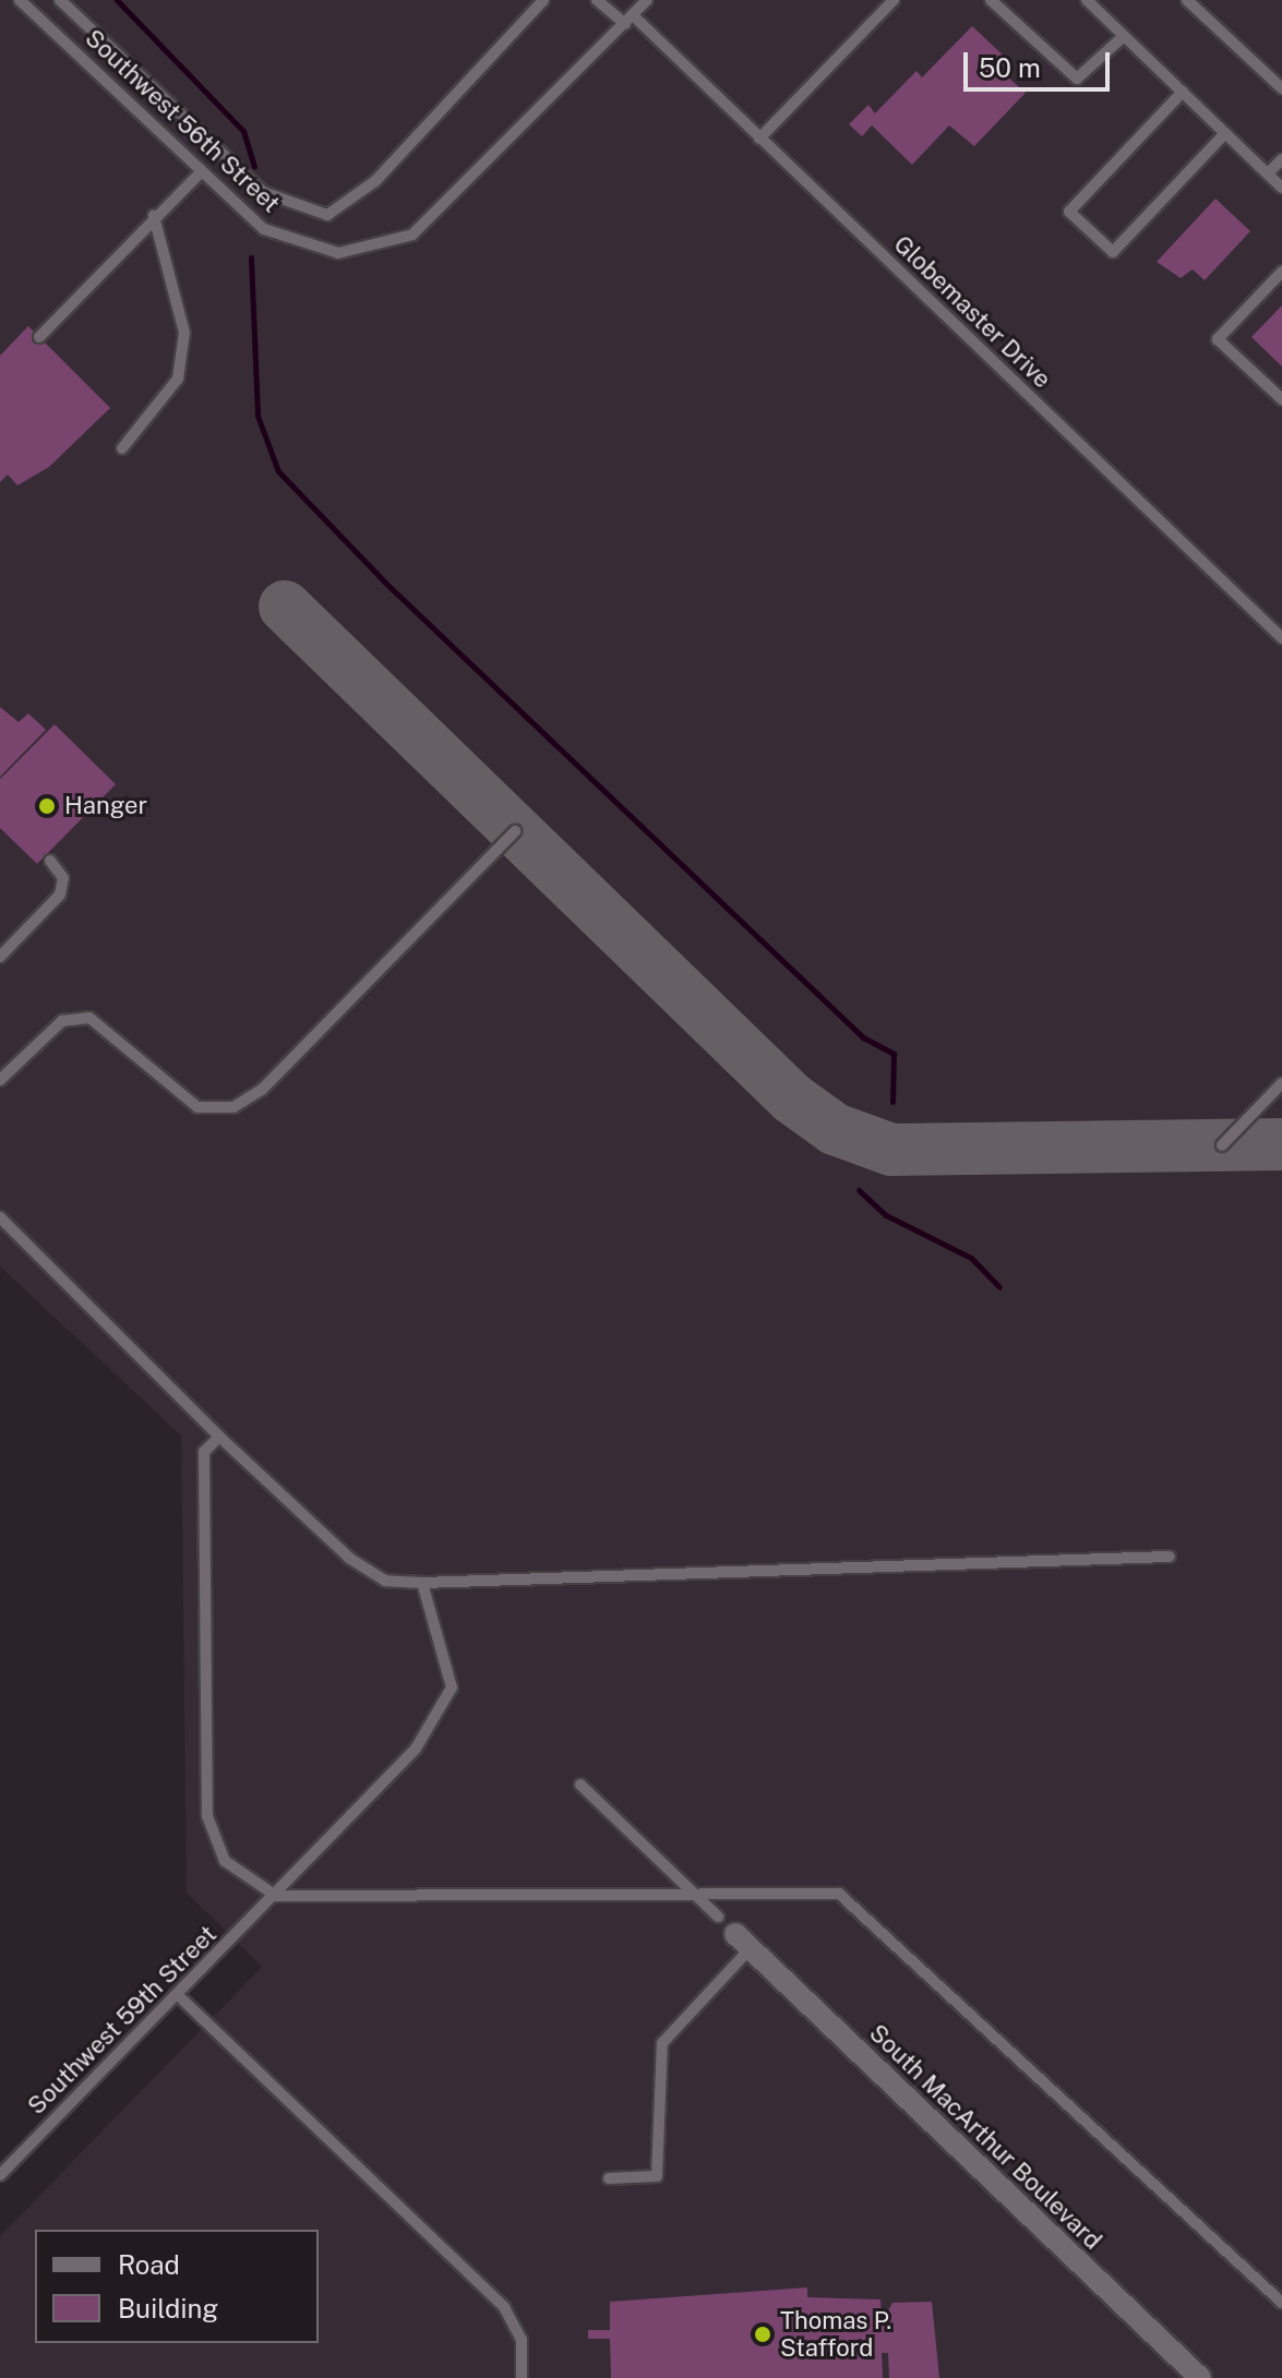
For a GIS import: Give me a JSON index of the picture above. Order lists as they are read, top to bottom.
{
  "streets": {
    "street": ["South MacArthur Boulevard"],
    "lane": ["Southwest 56th Street", "Globemaster Drive", "Southwest 59th Street"]
  },
  "crossings": [
    ["Southwest 56th Street", "Globemaster Drive"]
  ],
  "places": ["Hanger", "Thomas P. Stafford"],
  "legend": ["Road", "Building"],
  "scale_bar": "50 m"
}
